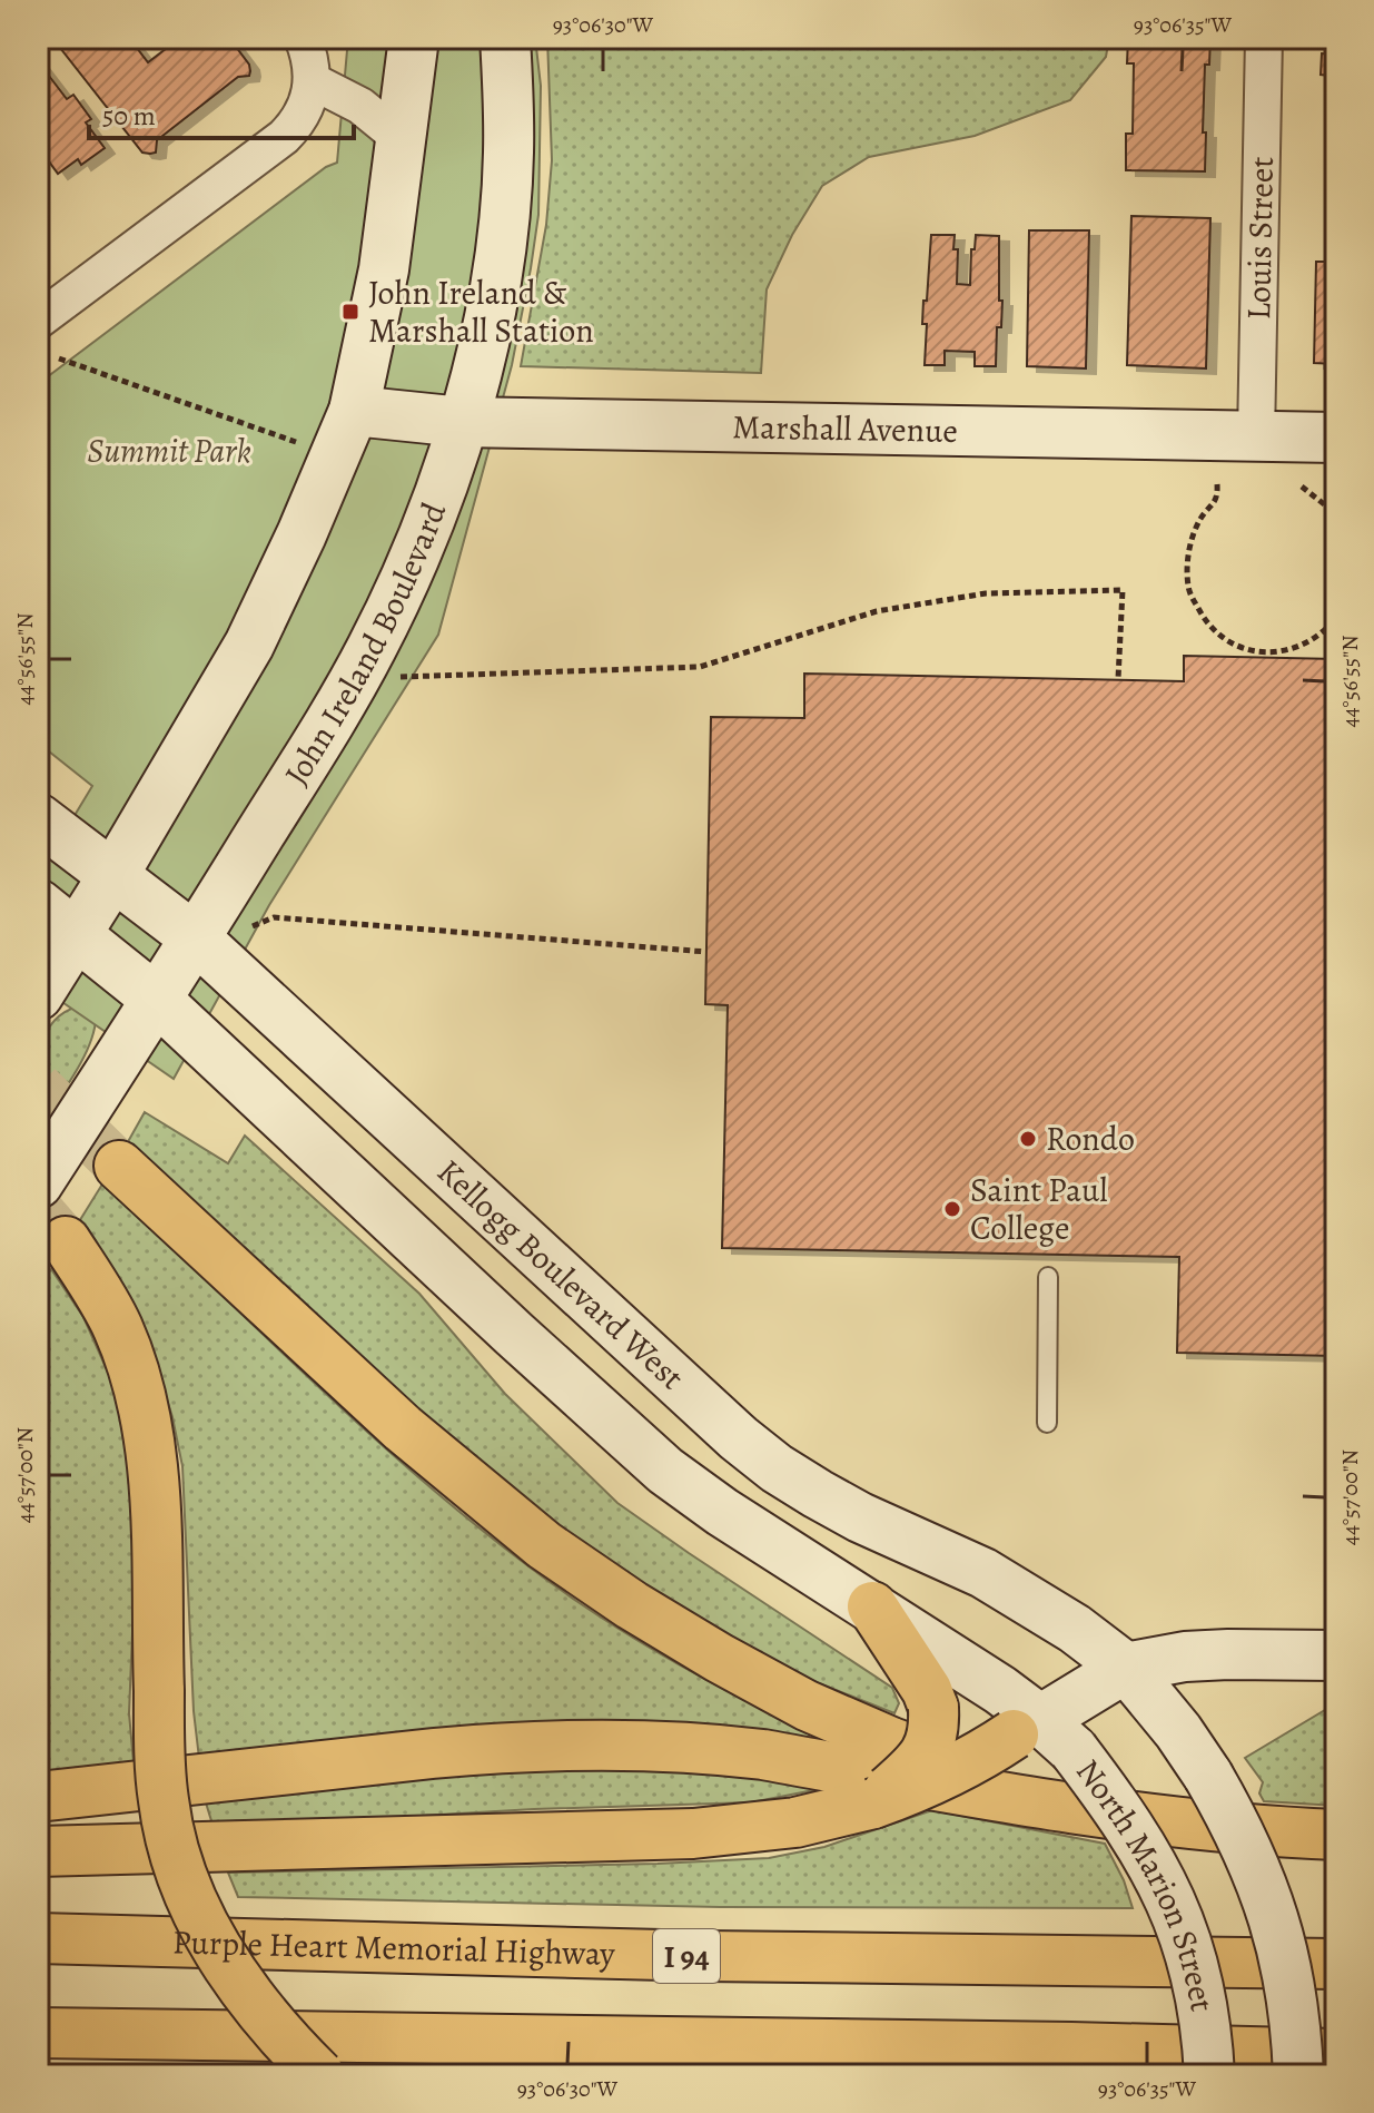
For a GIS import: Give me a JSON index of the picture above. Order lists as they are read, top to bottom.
{
  "streets": {
    "highway": ["Purple Heart Memorial Highway", "I 94"],
    "main road": [
      "Marshall Avenue",
      "John Ireland Boulevard",
      "Kellogg Boulevard West",
      "North Marion Street"
    ],
    "street": ["Louis Street"]
  },
  "crossings": [
    ["Louis Street", "Marshall Avenue"],
    ["Marshall Avenue", "John Ireland Boulevard"],
    ["John Ireland Boulevard", "Kellogg Boulevard West"]
  ],
  "parks": ["Summit Park"],
  "places": {
    "transit": ["John Ireland & Marshall Station"],
    "other": ["Rondo", "Saint Paul College"]
  },
  "scale_bar": "50 m",
  "coordinates": [
    "93°06'30\"W",
    "93°06'35\"W",
    "44°56'55\"N",
    "44°57'00\"N"
  ]
}
